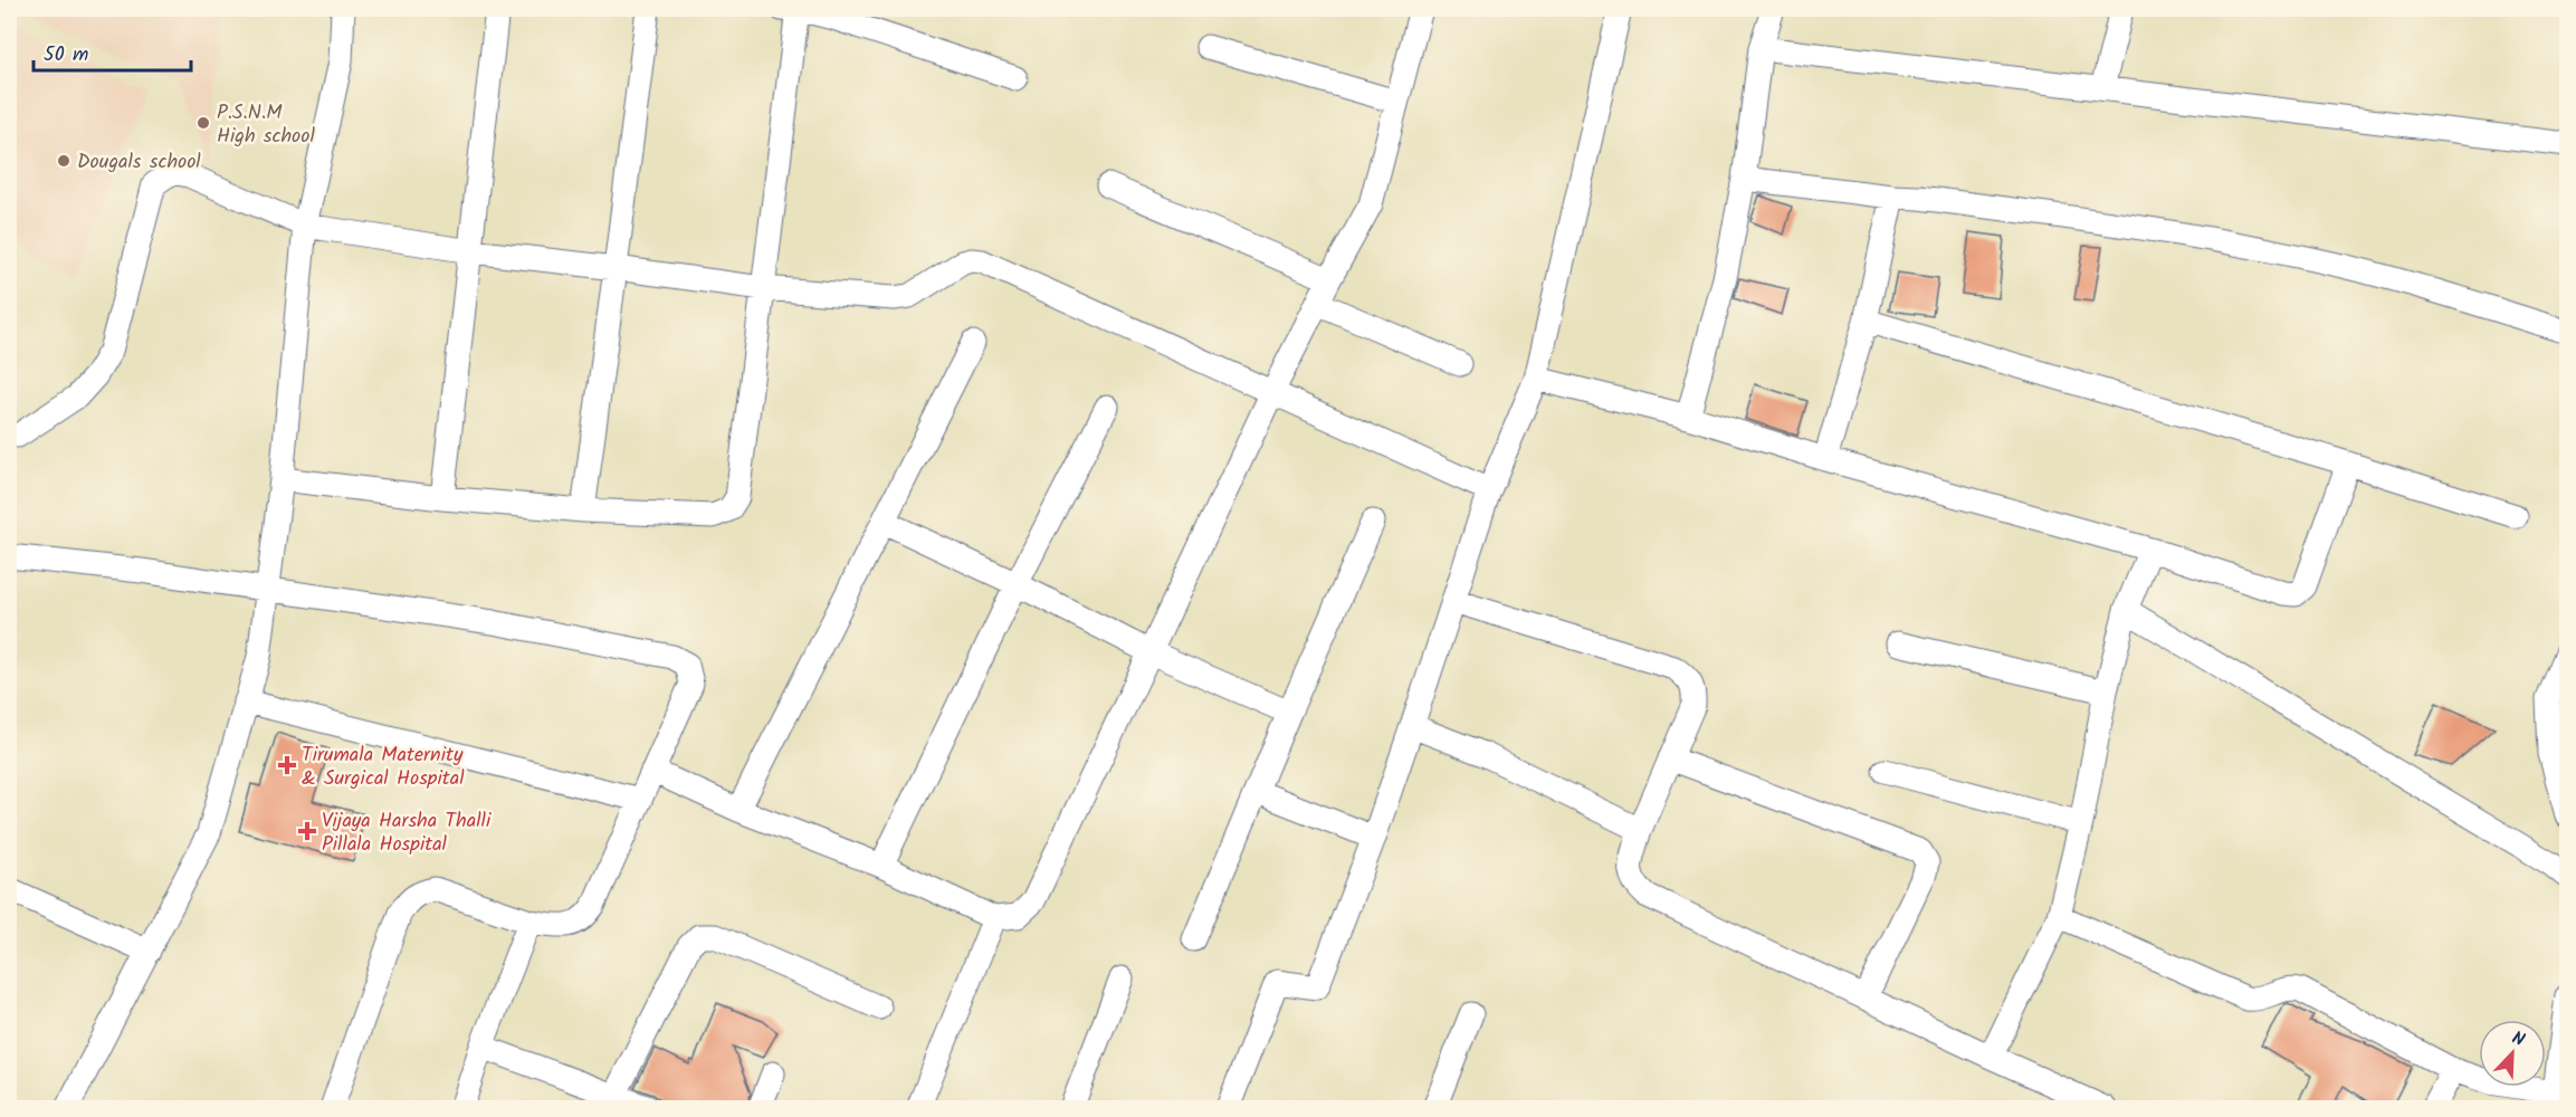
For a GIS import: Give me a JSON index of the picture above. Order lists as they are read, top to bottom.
{
  "places": {
    "other": ["P.S.N.M High school", "Dougals school"],
    "health": ["Tirumala Maternity & Surgical Hospital", "Vijaya Harsha Thalli Pillala Hospital"]
  },
  "scale_bar": "50 m",
  "north": "top right"
}
